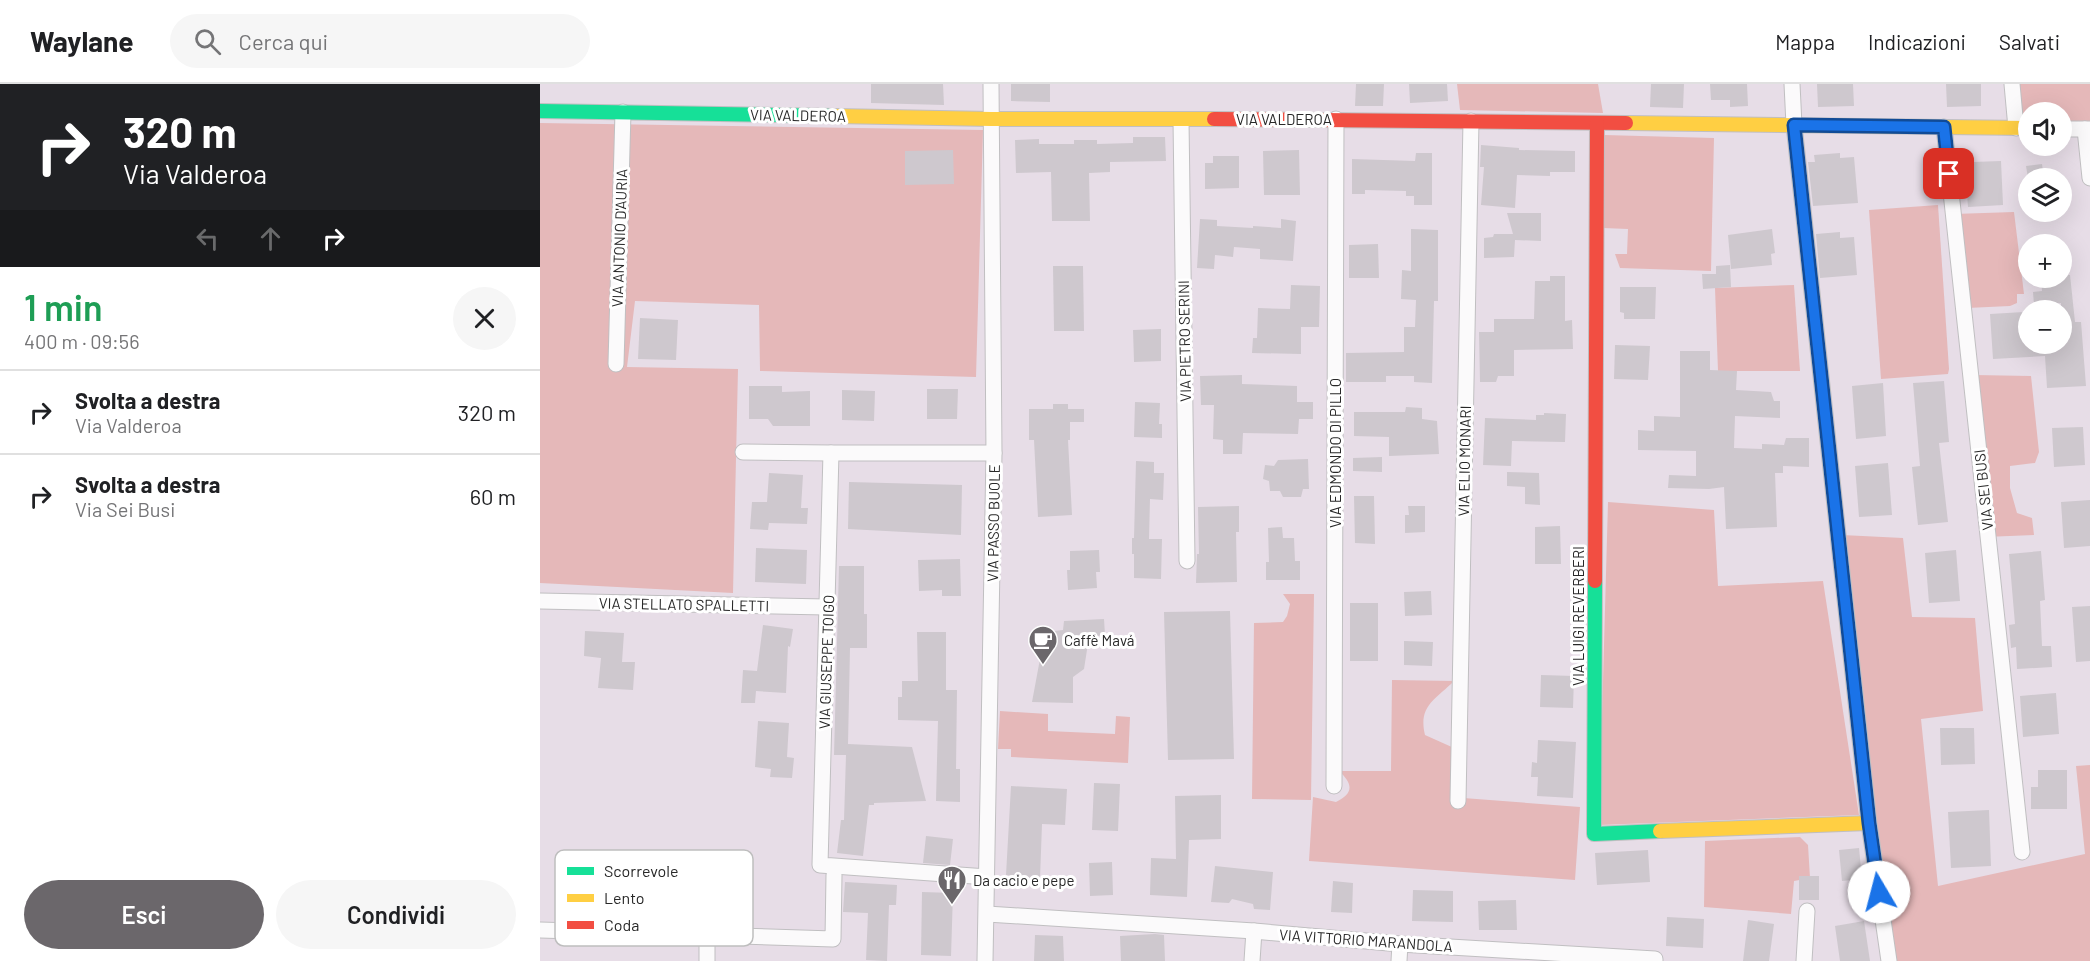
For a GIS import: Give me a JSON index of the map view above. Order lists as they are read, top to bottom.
{
  "streets": {
    "street": [
      "VIA VALDEROA",
      "VIA ANTONIO D'AURIA",
      "VIA PIETRO SERINI",
      "VIA EDMONDO DI PILLO",
      "VIA ELIO MONARI",
      "VIA SEI BUSI",
      "VIA PASSO BUOLE",
      "VIA STELLATO SPALLETTI",
      "VIA LUIGI REVERBERI",
      "VIA GIUSEPPE TOIGO",
      "VIA VITTORIO MARANDOLA"
    ]
  },
  "crossings": [
    ["VIA VALDEROA", "VIA ANTONIO D'AURIA"],
    ["VIA VALDEROA", "VIA PIETRO SERINI"],
    ["VIA VALDEROA", "VIA EDMONDO DI PILLO"],
    ["VIA VALDEROA", "VIA ELIO MONARI"],
    ["VIA VALDEROA", "VIA SEI BUSI"],
    ["VIA VALDEROA", "VIA PASSO BUOLE"],
    ["VIA VALDEROA", "VIA LUIGI REVERBERI"],
    ["VIA PASSO BUOLE", "VIA GIUSEPPE TOIGO"],
    ["VIA PASSO BUOLE", "VIA VITTORIO MARANDOLA"],
    ["VIA STELLATO SPALLETTI", "VIA GIUSEPPE TOIGO"]
  ],
  "places": {
    "cafe": ["Caffè Mavá"],
    "restaurant": ["Da cacio e pepe"]
  },
  "legend": ["Scorrevole", "Lento", "Coda"],
  "page": {
    "header": "Waylane",
    "search": "Cerca qui",
    "nav": ["Mappa", "Indicazioni", "Salvati"],
    "turn": ["320 m", "Via Valderoa"],
    "map_buttons": ["+", "−"],
    "heading": ["1 min", "400 m · 09:56"],
    "list": [
      {
        "name": "Svolta a destra",
        "note": "Via Valderoa",
        "value": "320 m"
      },
      {
        "name": "Svolta a destra",
        "note": "Via Sei Busi",
        "value": "60 m"
      }
    ],
    "buttons": ["Esci", "Condividi"]
  }
}
